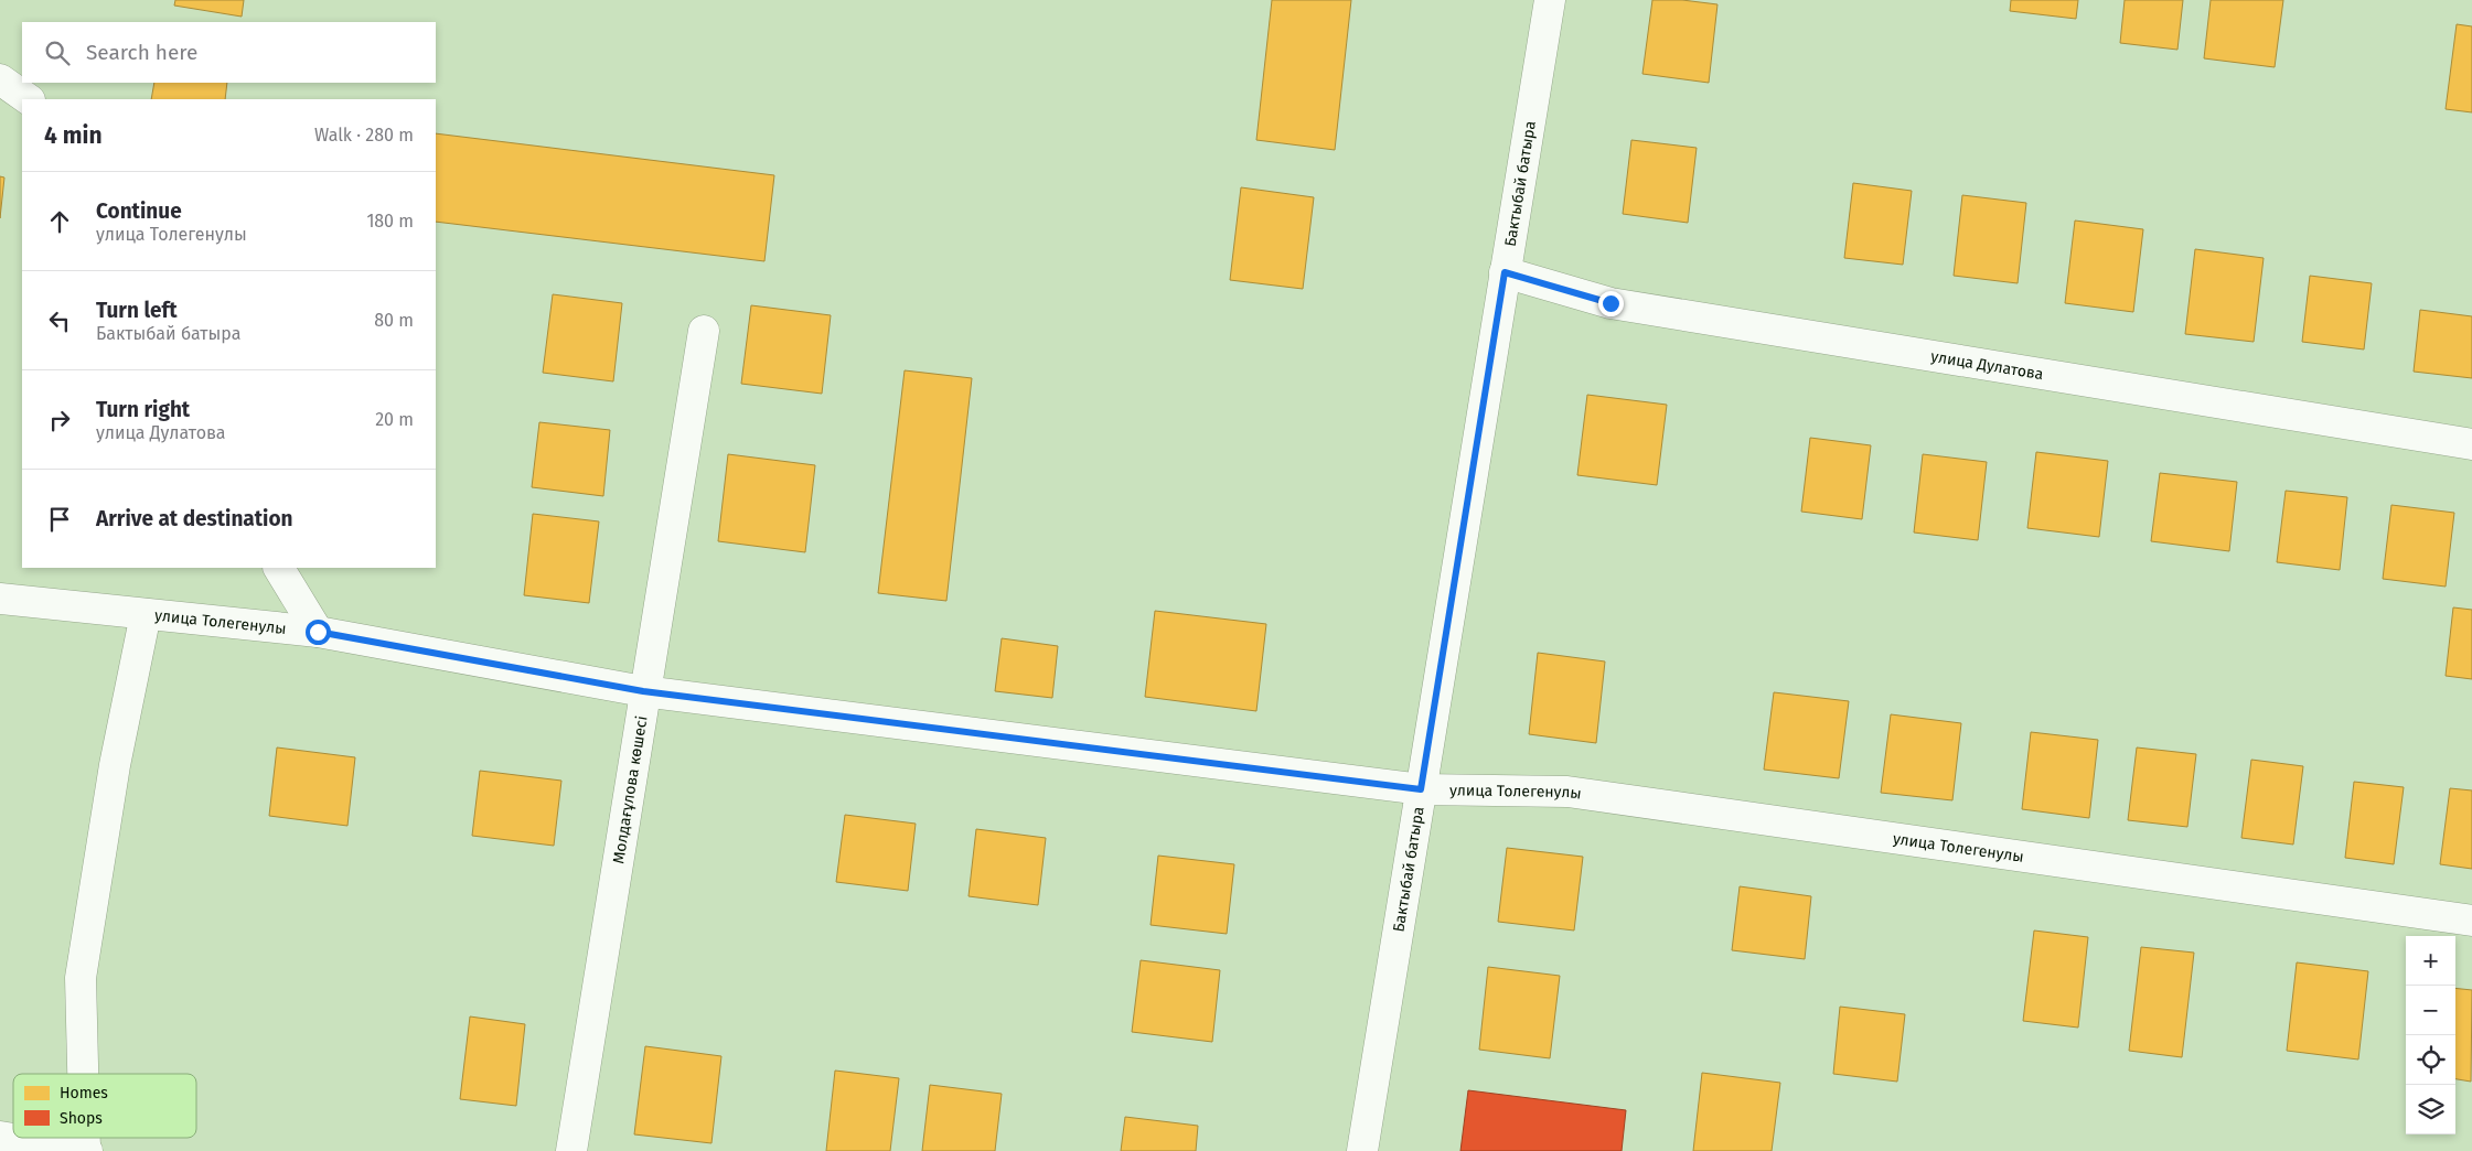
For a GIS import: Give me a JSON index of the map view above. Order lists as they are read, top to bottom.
{
  "streets": {
    "street": [
      "Бактыбай батыра",
      "улица Дулатова",
      "улица Толегенулы",
      "Молдағұлова көшесі"
    ]
  },
  "crossings": [
    ["Бактыбай батыра", "улица Дулатова"],
    ["Бактыбай батыра", "улица Толегенулы"],
    ["улица Толегенулы", "Молдағұлова көшесі"]
  ],
  "legend": ["Homes", "Shops"],
  "page": {
    "search": "Search here",
    "heading": ["4 min", "Walk · 280 m"],
    "list": [
      ["Continue", "улица Толегенулы", "180 m"],
      ["Turn left", "Бактыбай батыра", "80 m"],
      ["Turn right", "улица Дулатова", "20 m"],
      "Arrive at destination"
    ],
    "map_buttons": ["+", "−"]
  }
}
